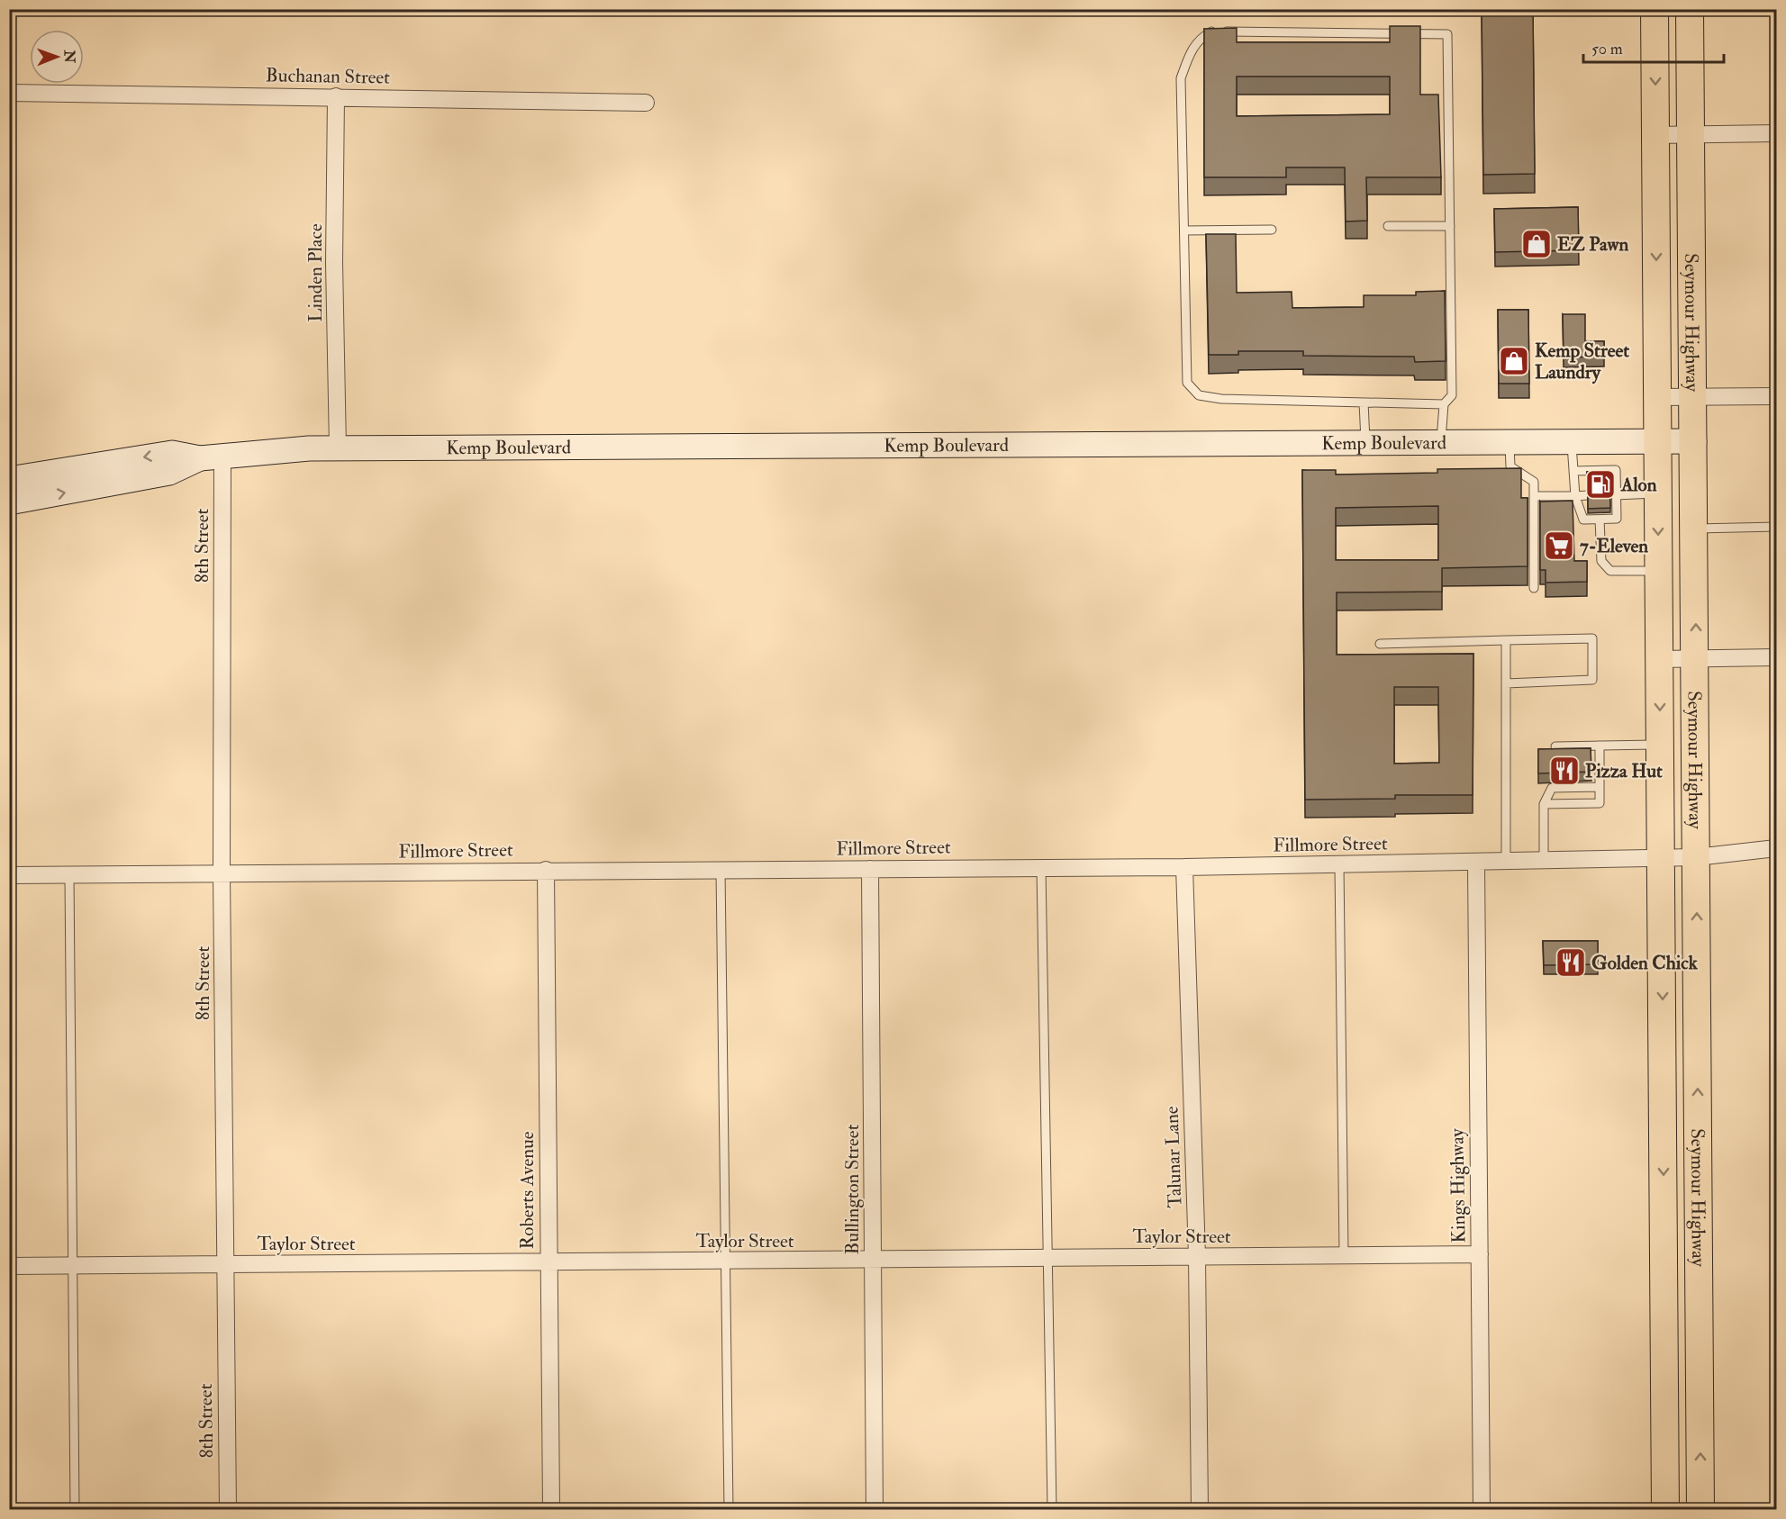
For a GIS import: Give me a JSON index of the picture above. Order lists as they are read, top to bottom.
{
  "streets": {
    "main road": ["Seymour Highway", "Kemp Boulevard"],
    "street": [
      "Buchanan Street",
      "Linden Place",
      "8th Street",
      "Fillmore Street",
      "Talunar Lane",
      "Kings Highway",
      "Bullington Street",
      "Roberts Avenue",
      "Taylor Street"
    ]
  },
  "crossings": [
    ["Buchanan Street", "Linden Place"],
    ["Linden Place", "Kemp Boulevard"],
    ["Seymour Highway", "Kemp Boulevard"],
    ["Seymour Highway", "Fillmore Street"],
    ["Kemp Boulevard", "8th Street"],
    ["8th Street", "Fillmore Street"],
    ["8th Street", "Taylor Street"],
    ["Fillmore Street", "Talunar Lane"],
    ["Fillmore Street", "Kings Highway"],
    ["Fillmore Street", "Bullington Street"],
    ["Fillmore Street", "Roberts Avenue"],
    ["Talunar Lane", "Taylor Street"],
    ["Kings Highway", "Taylor Street"],
    ["Bullington Street", "Taylor Street"],
    ["Roberts Avenue", "Taylor Street"]
  ],
  "places": {
    "shop": ["EZ Pawn", "Kemp Street Laundry"],
    "fuel station": ["Alon"],
    "supermarket": ["7-Eleven"],
    "restaurant": ["Pizza Hut", "Golden Chick"]
  },
  "scale_bar": "50 m",
  "north": "right"
}
